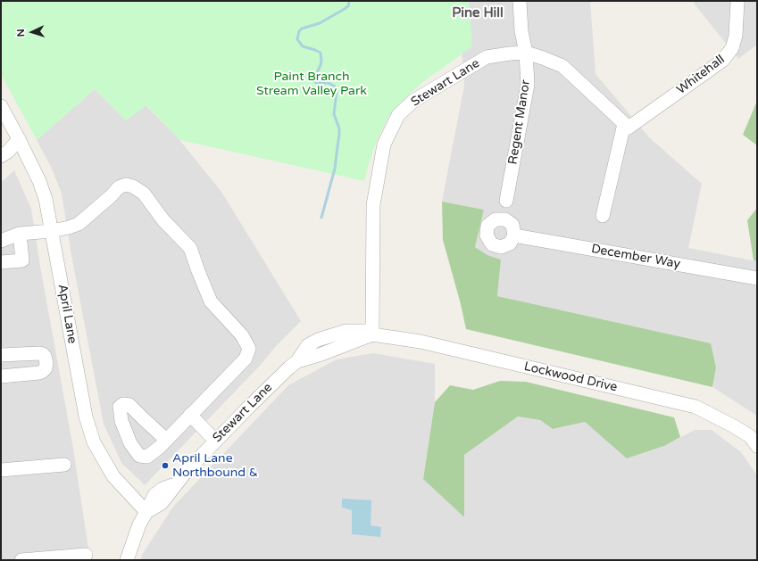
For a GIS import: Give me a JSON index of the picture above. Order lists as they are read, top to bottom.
{
  "streets": {
    "street": [
      "Whitehall",
      "Stewart Lane",
      "Regent Manor",
      "December Way",
      "April Lane",
      "Lockwood Drive"
    ]
  },
  "crossings": [
    ["Whitehall", "Stewart Lane"],
    ["Stewart Lane", "Regent Manor"],
    ["Stewart Lane", "April Lane"],
    ["Stewart Lane", "Lockwood Drive"]
  ],
  "districts": ["Pine Hill"],
  "parks": ["Paint Branch Stream Valley Park"],
  "places": ["April Lane Northbound &"],
  "north": "left"
}
